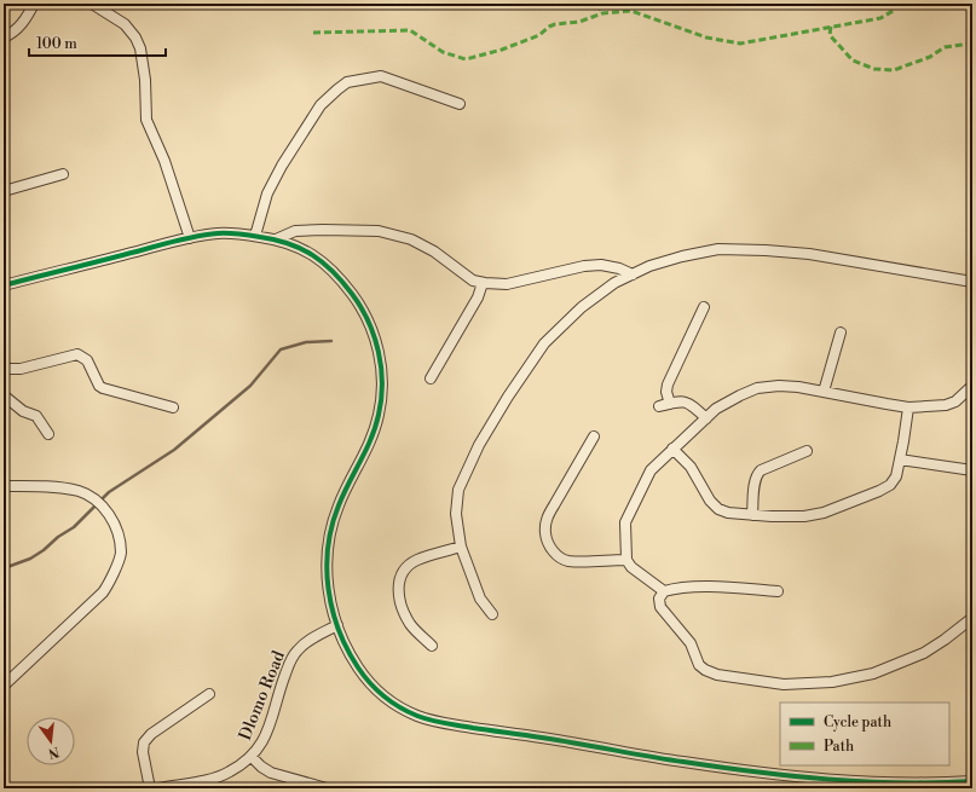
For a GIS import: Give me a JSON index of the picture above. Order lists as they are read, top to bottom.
{
  "streets": {
    "street": ["Dlomo Road"]
  },
  "legend": ["Cycle path", "Path"],
  "scale_bar": "100 m",
  "north": "bottom"
}
